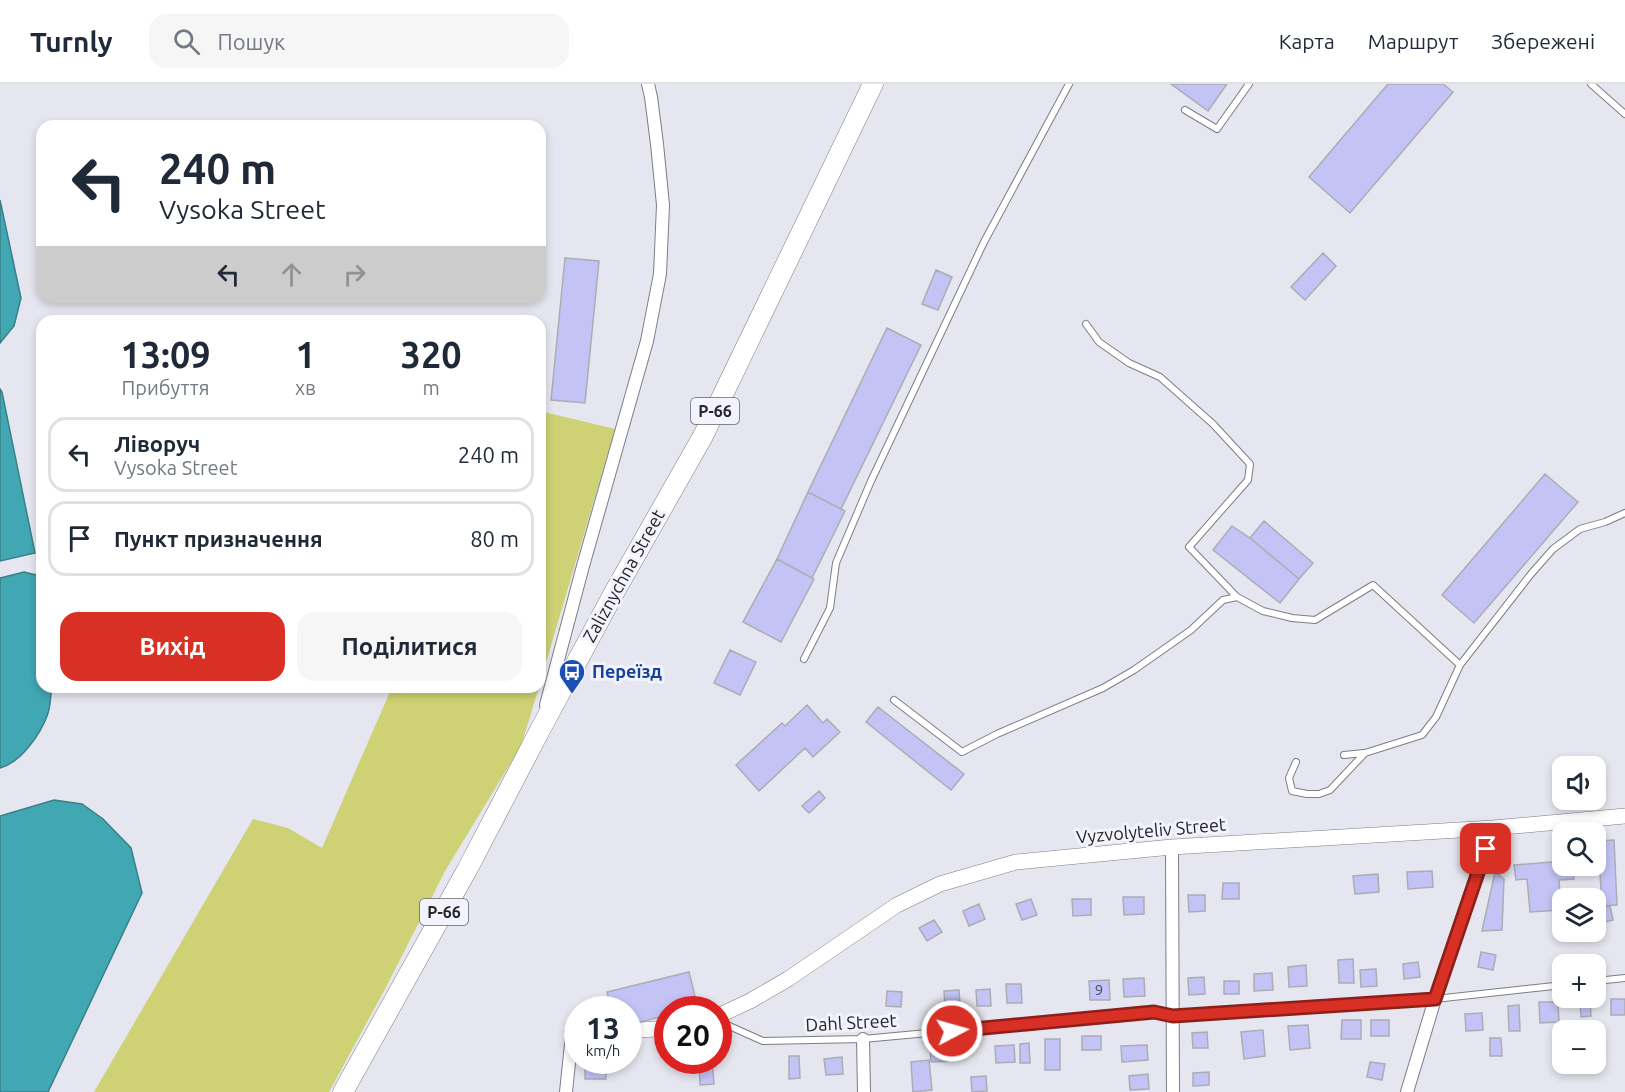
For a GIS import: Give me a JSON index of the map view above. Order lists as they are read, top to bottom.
{
  "streets": {
    "main road": ["Р-66", "Zaliznychna Street"],
    "street": ["Vyzvolyteliv Street"],
    "lane": ["Dahl Street"]
  },
  "places": {
    "bus stop": ["Переїзд"]
  },
  "house_numbers": ["9"],
  "page": {
    "header": "Turnly",
    "search": "Пошук",
    "nav": ["Карта", "Маршрут", "Збережені"],
    "turn": ["240 m", "Vysoka Street"],
    "eta": [
      "13:09",
      "Прибуття",
      "1",
      "хв",
      "320",
      "m"
    ],
    "list": [
      {
        "name": "Ліворуч",
        "note": "Vysoka Street",
        "value": "240 m"
      },
      {
        "name": "Пункт призначення",
        "value": "80 m"
      }
    ],
    "buttons": ["Вихід", "Поділитися"],
    "map_buttons": ["+", "−"],
    "speed": "13 km/h",
    "limit": "20"
  }
}
